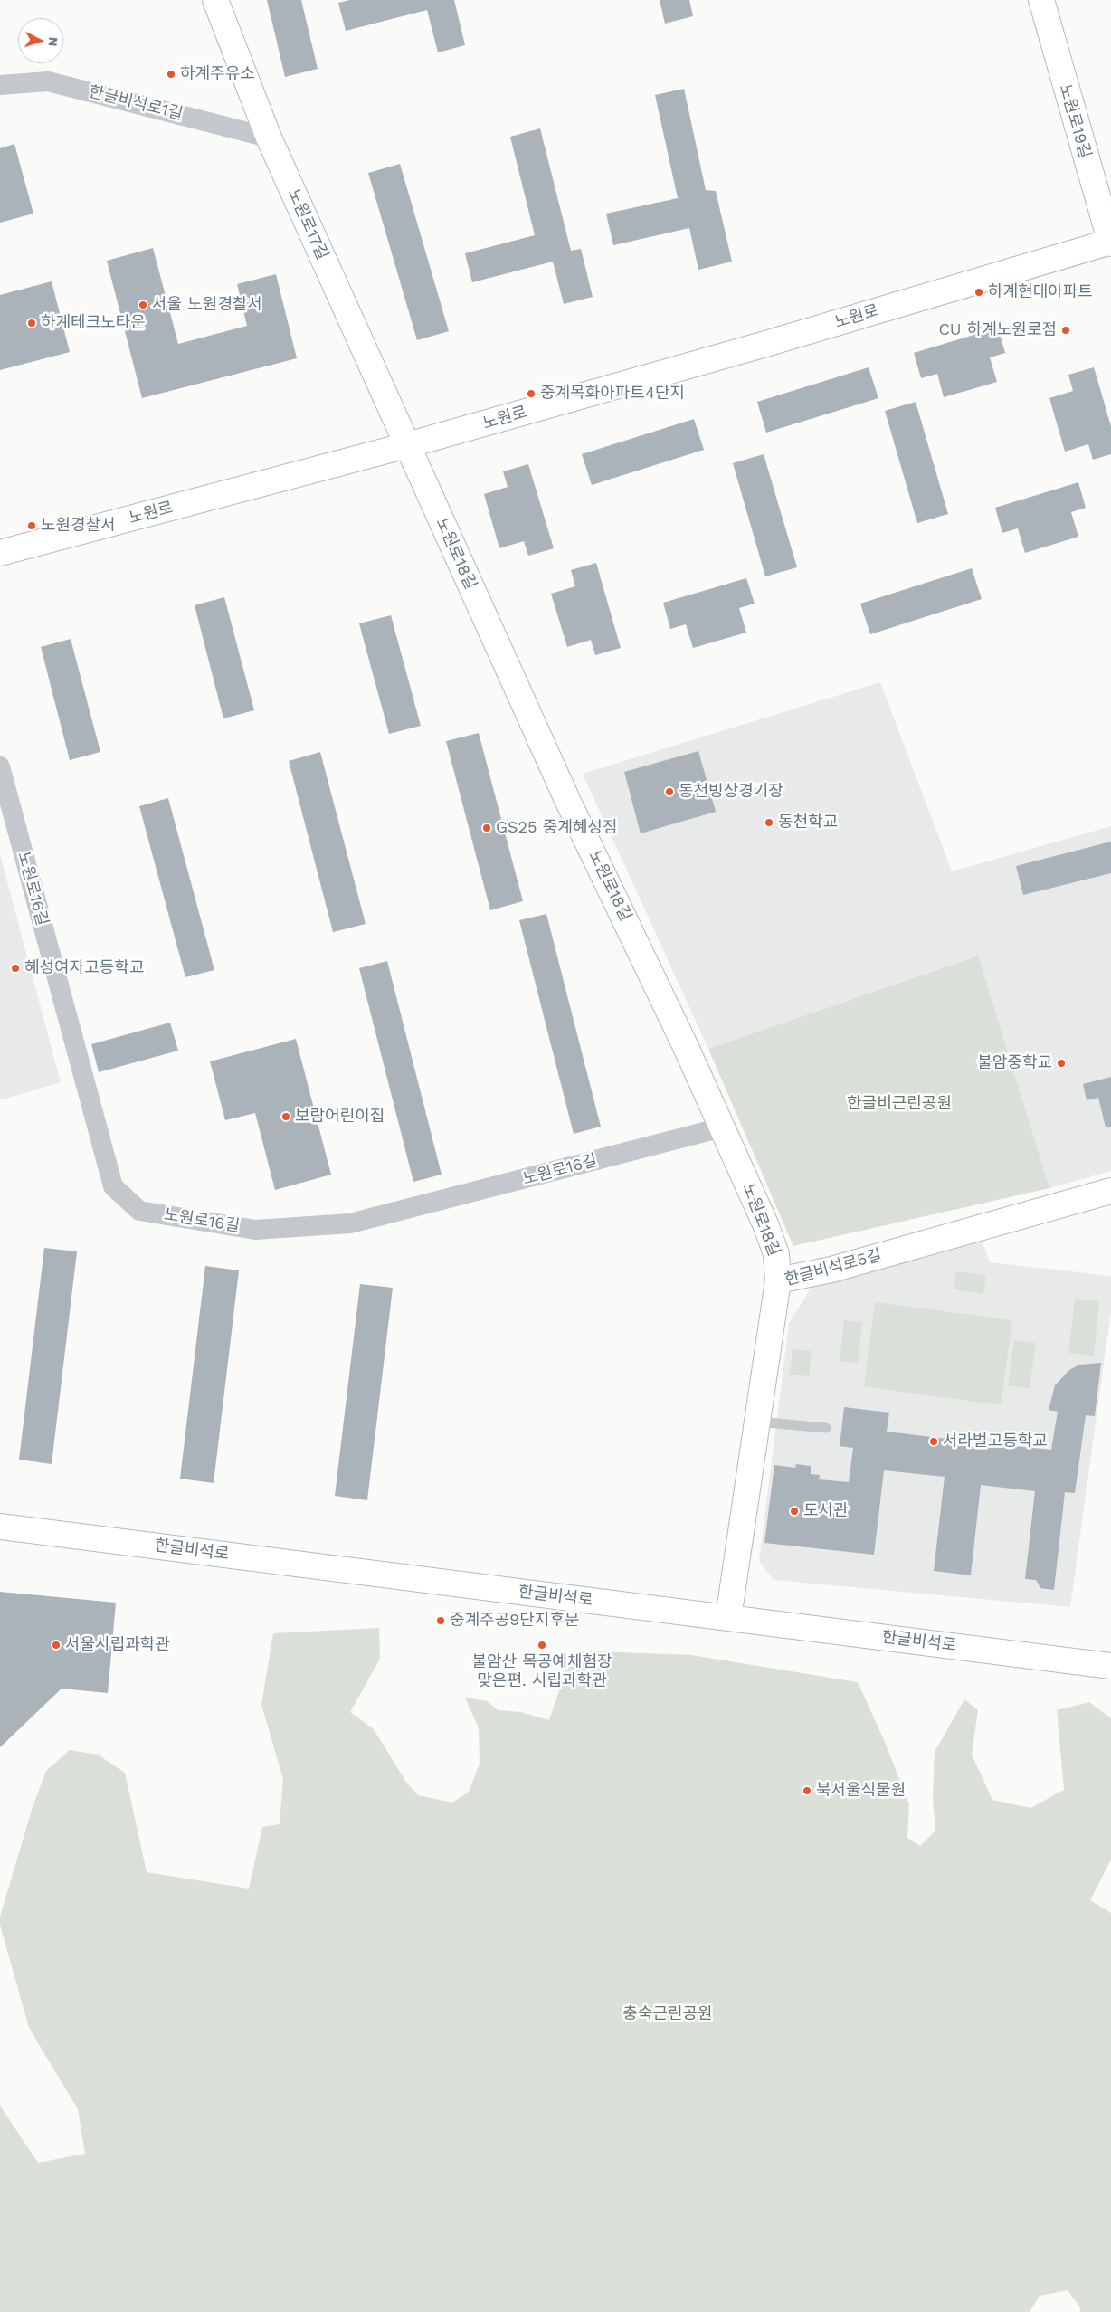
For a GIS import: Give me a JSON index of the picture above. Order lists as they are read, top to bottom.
{
  "streets": {
    "street": [
      "한글비석로1길",
      "노원로19길",
      "노원로17길",
      "노원로",
      "노원로18길",
      "노원로16길",
      "한글비석로5길",
      "한글비석로"
    ]
  },
  "crossings": [
    ["한글비석로1길", "노원로17길"],
    ["노원로19길", "노원로"],
    ["노원로17길", "노원로"],
    ["노원로17길", "노원로18길"],
    ["노원로", "노원로18길"],
    ["노원로18길", "노원로16길"],
    ["노원로18길", "한글비석로5길"],
    ["한글비석로5길", "한글비석로"]
  ],
  "parks": ["한글비근린공원", "충숙근린공원"],
  "places": [
    "하계주유소",
    "하계현대아파트",
    "서울 노원경찰서",
    "하계테크노타운",
    "CU 하계노원로점",
    "중계목화아파트4단지",
    "노원경찰서",
    "동천빙상경기장",
    "동천학교",
    "GS25 중계혜성점",
    "혜성여자고등학교",
    "불암중학교",
    "보람어린이집",
    "서라벌고등학교",
    "도서관",
    "중계주공9단지후문",
    "서울시립과학관",
    "불암산 목공예체험장 맞은편. 시립과학관",
    "북서울식물원"
  ],
  "north": "right"
}
